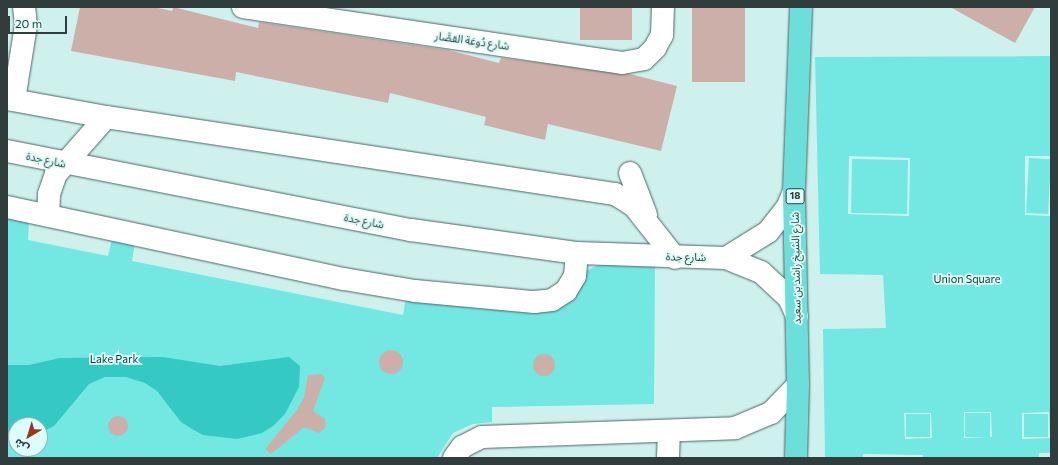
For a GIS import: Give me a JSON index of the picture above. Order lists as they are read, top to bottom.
{
  "streets": {
    "main road": ["18", "شارع الشيخ راشد بن سعيد"],
    "street": ["شارع دُوغة القصَّار", "شارع جدة"]
  },
  "crossings": [
    ["شارع جدة", "شارع الشيخ راشد بن سعيد"]
  ],
  "parks": ["Union Square", "Lake Park"],
  "scale_bar": "20 m",
  "north": "bottom left"
}
